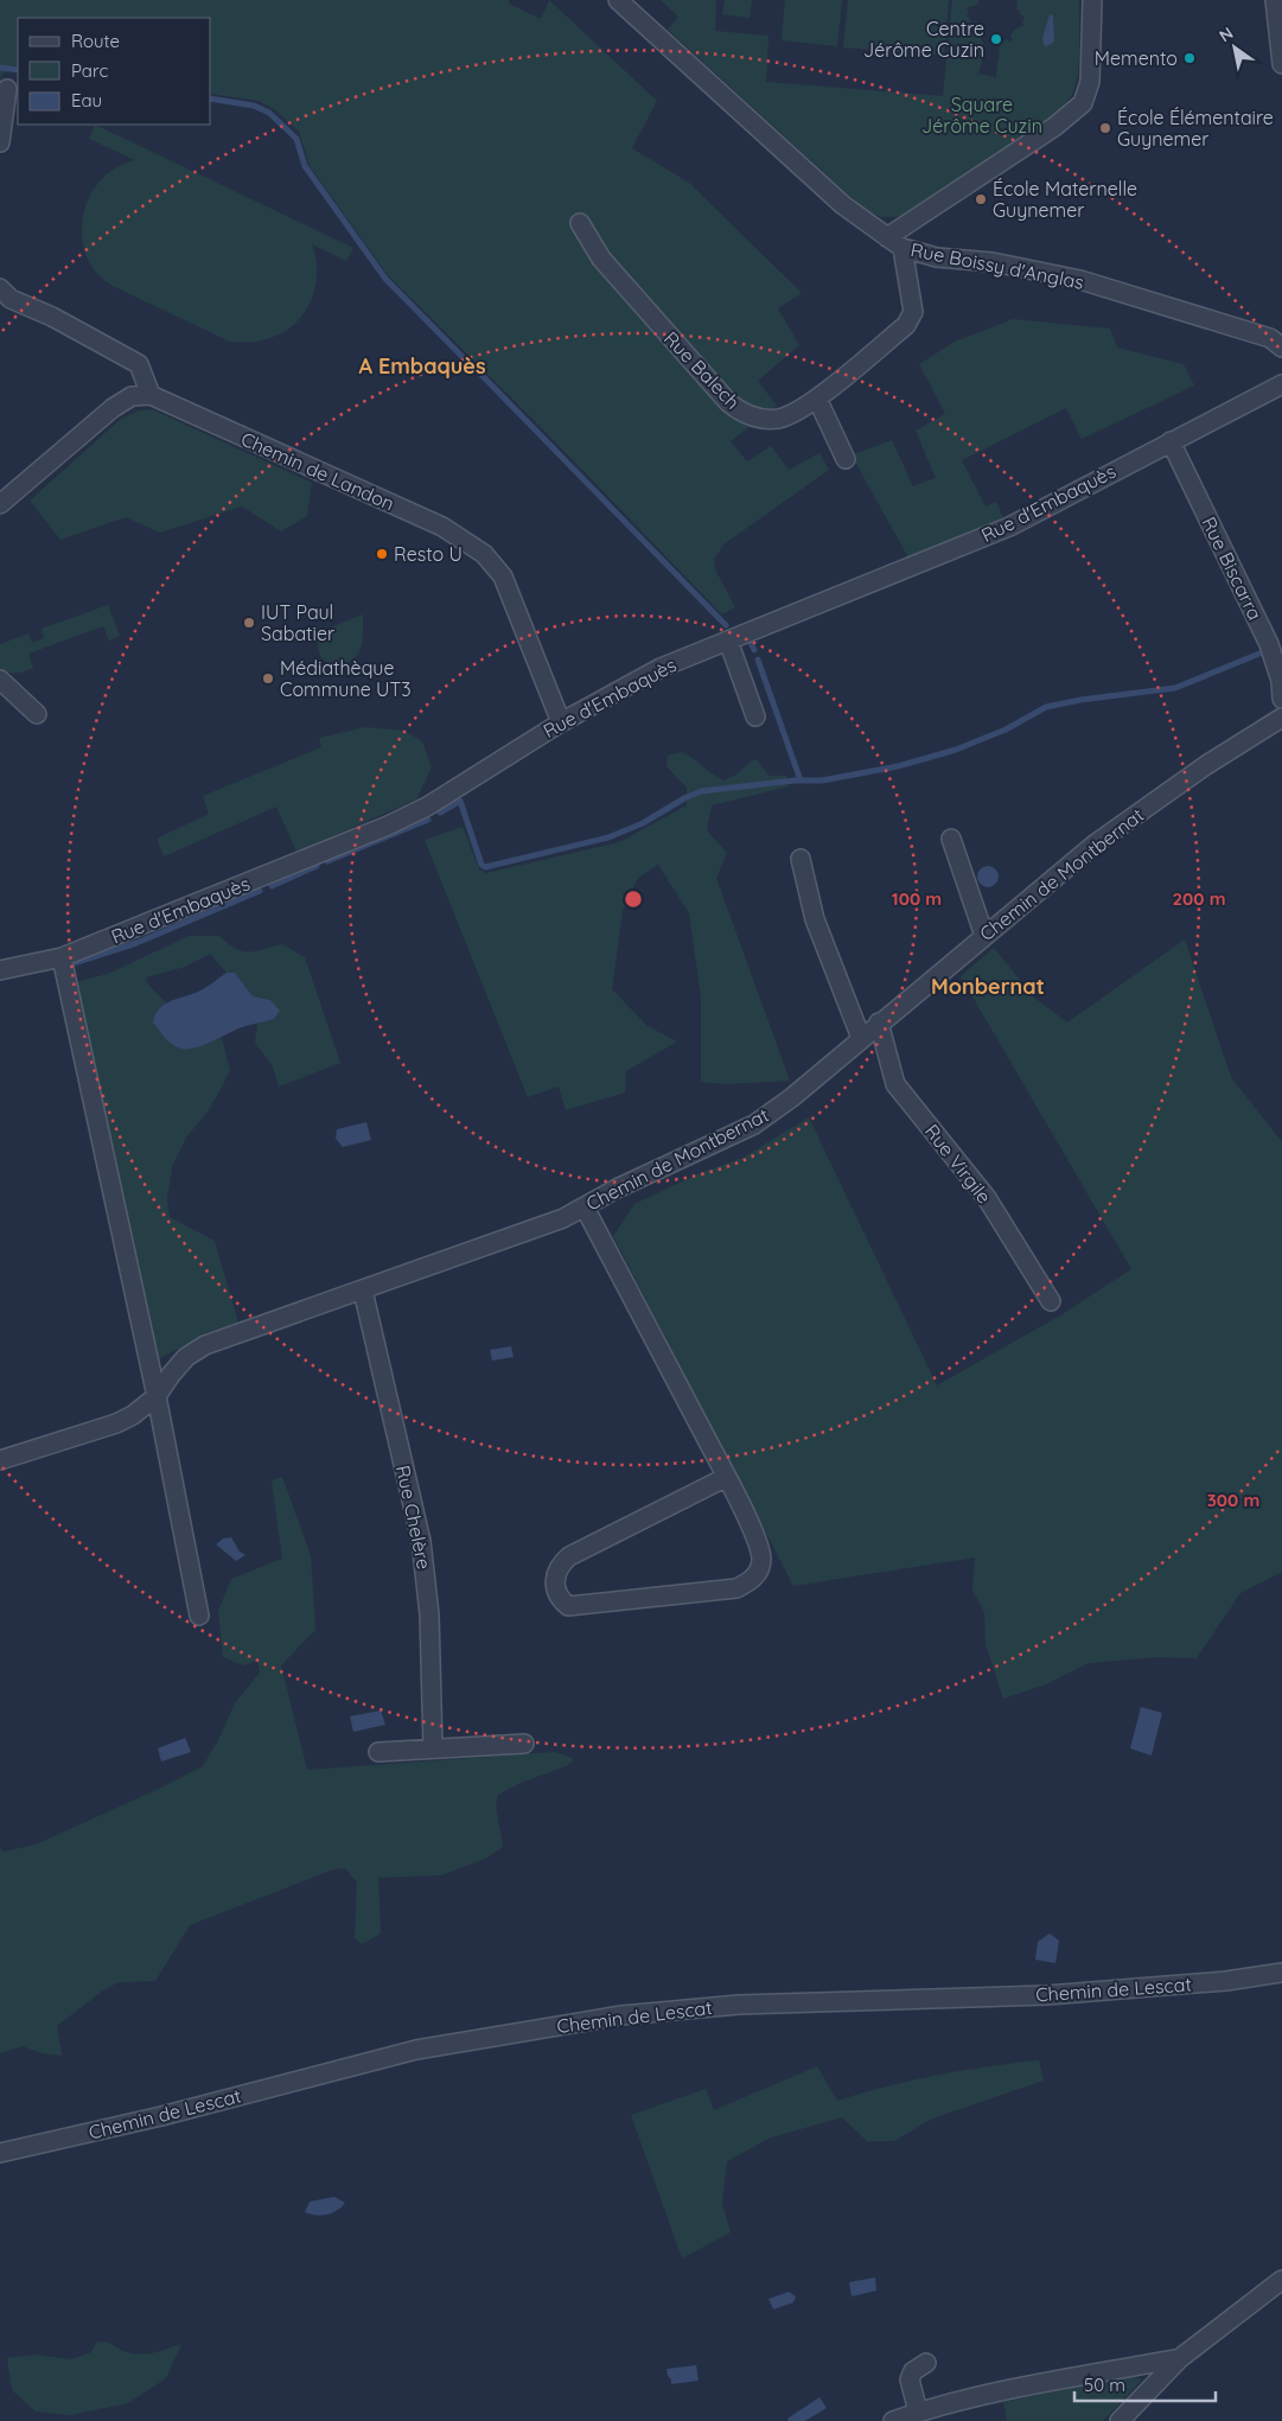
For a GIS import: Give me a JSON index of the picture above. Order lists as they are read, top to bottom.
{
  "streets": {
    "street": [
      "Rue Boissy d'Anglas",
      "Rue Balech",
      "Chemin de Landon",
      "Rue d'Embaquès",
      "Rue Biscarra",
      "Chemin de Montbernat",
      "Rue Virgile",
      "Rue Chelère",
      "Chemin de Lescat"
    ]
  },
  "crossings": [
    ["Rue Boissy d'Anglas", "Rue Balech"],
    ["Chemin de Landon", "Rue d'Embaquès"],
    ["Rue d'Embaquès", "Rue Biscarra"],
    ["Chemin de Montbernat", "Rue Virgile"],
    ["Chemin de Montbernat", "Rue Chelère"]
  ],
  "districts": ["A Embaquès", "Monbernat"],
  "parks": ["Square Jérôme Cuzin"],
  "places": [
    "Centre Jérôme Cuzin",
    "Memento",
    "École Élémentaire Guynemer",
    "École Maternelle Guynemer",
    "Resto U",
    "IUT Paul Sabatier",
    "Médiathèque Commune UT3"
  ],
  "legend": ["Route", "Parc", "Eau"],
  "scale_bar": "50 m",
  "north": "top left",
  "rings": ["100 m", "200 m", "300 m"]
}
